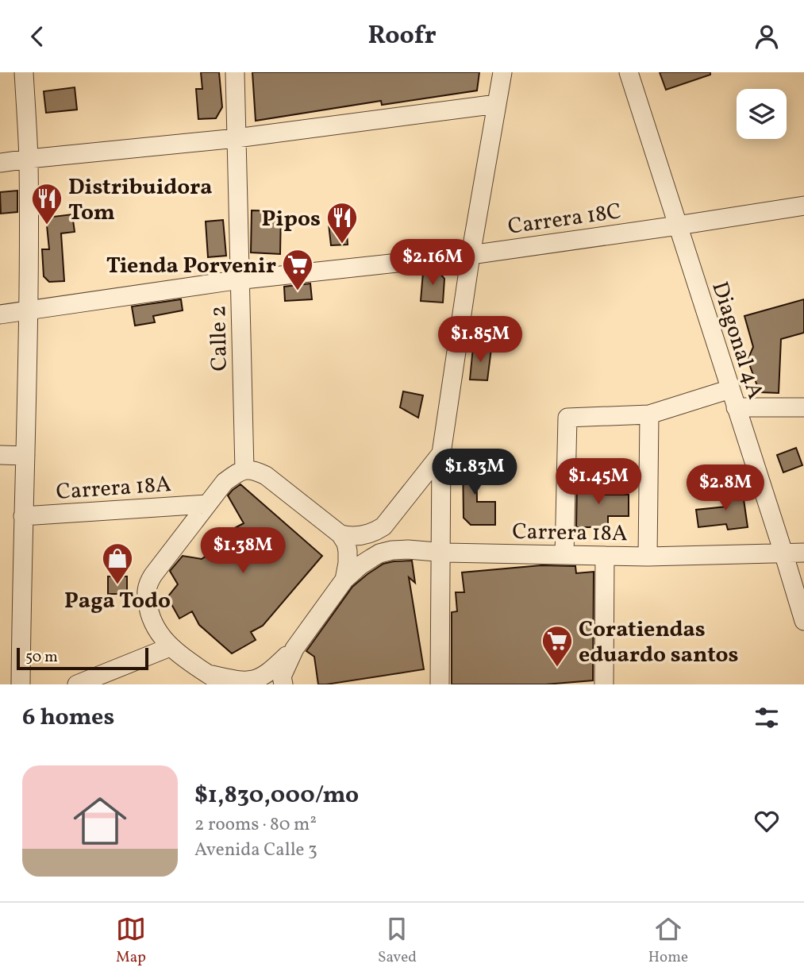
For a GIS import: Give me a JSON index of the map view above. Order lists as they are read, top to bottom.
{
  "streets": {
    "street": [
      "Carrera 18C",
      "Calle 2",
      "Diagonal 4A",
      "Carrera 18A"
    ]
  },
  "crossings": [
    ["Carrera 18C", "Calle 2"],
    ["Carrera 18C", "Diagonal 4A"],
    ["Calle 2", "Carrera 18A"],
    ["Diagonal 4A", "Carrera 18A"]
  ],
  "places": {
    "restaurant": ["Distribuidora Tom", "Pipos"],
    "supermarket": ["Tienda Porvenir", "Coratiendas eduardo santos"],
    "shop": ["Paga Todo"]
  },
  "scale_bar": "50 m",
  "page": {
    "header": "Roofr",
    "price": [
      "$2.16M",
      "$1.85M",
      "$1.83M",
      "$1.45M",
      "$2.8M",
      "$1.38M"
    ],
    "scale": "50 m",
    "heading": "6 homes",
    "list": [
      {
        "name": "$1,830,000/mo",
        "note": "2 rooms · 80 m² · Avenida Calle 3"
      }
    ],
    "tabs": ["Map", "Saved", "Home"]
  }
}
